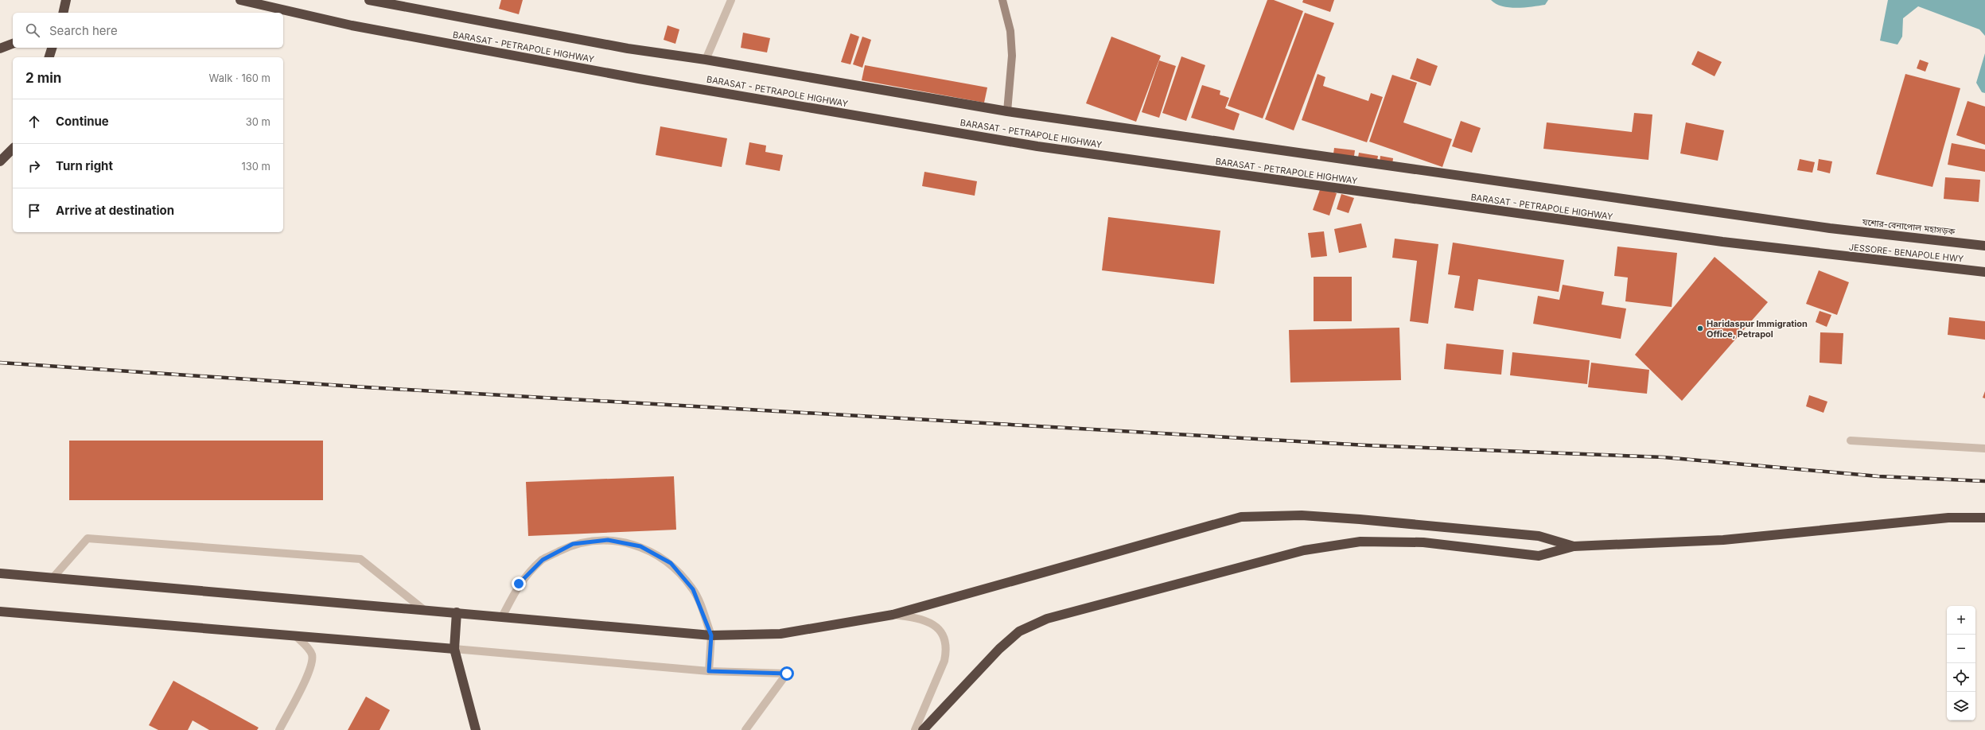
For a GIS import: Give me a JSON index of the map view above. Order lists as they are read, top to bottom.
{
  "streets": {
    "highway": ["BARASAT - PETRAPOLE HIGHWAY", "যশোর-বেনাপোল মহাসড়ক", "JESSORE- BENAPOLE HWY"]
  },
  "crossings": [
    ["BARASAT - PETRAPOLE HIGHWAY", "যশোর-বেনাপোল মহাসড়ক"],
    ["BARASAT - PETRAPOLE HIGHWAY", "JESSORE- BENAPOLE HWY"]
  ],
  "places": ["Haridaspur Immigration Office, Petrapol"],
  "page": {
    "search": "Search here",
    "heading": ["2 min", "Walk · 160 m"],
    "list": [
      ["Continue", "30 m"],
      ["Turn right", "130 m"],
      "Arrive at destination"
    ],
    "map_buttons": ["+", "−"]
  }
}
